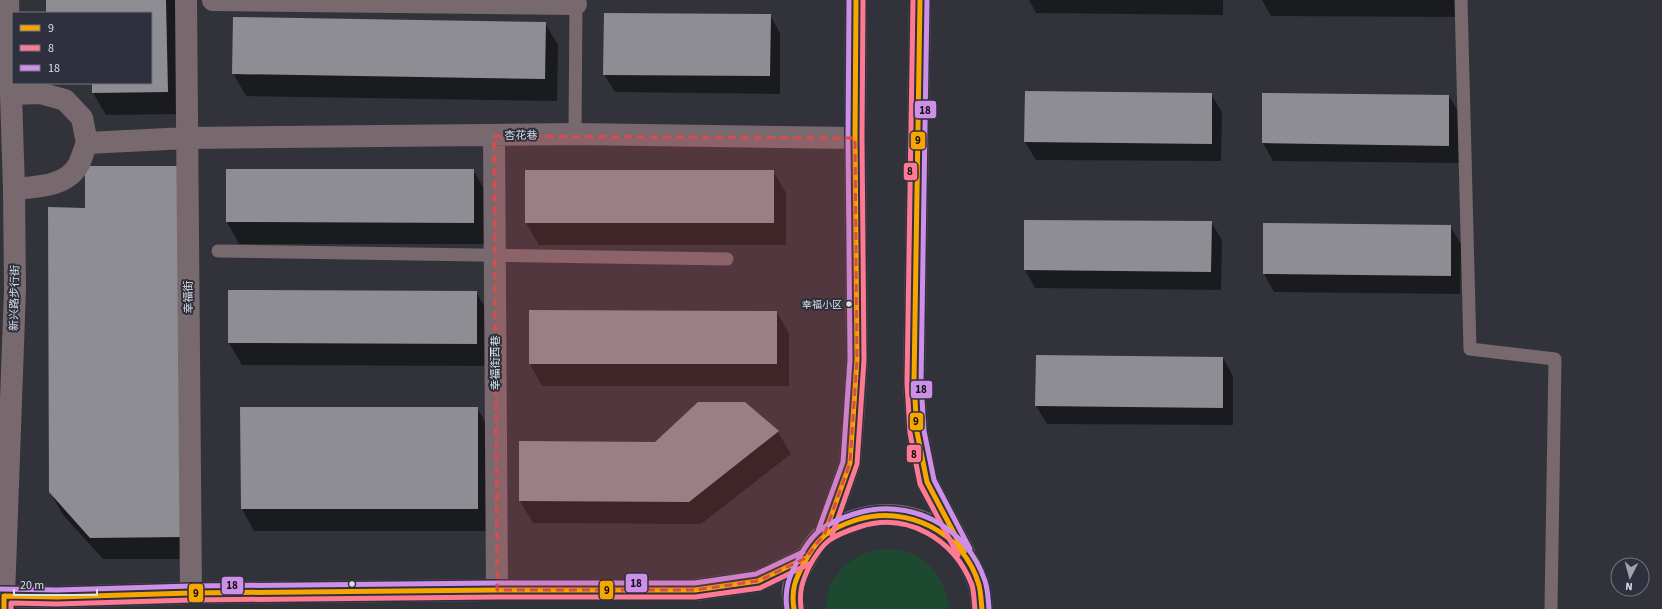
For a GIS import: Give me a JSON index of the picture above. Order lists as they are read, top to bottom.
{
  "streets": {
    "street": [
      "杏花巷",
      "幸福街",
      "新兴路步行街",
      "幸福街西巷"
    ]
  },
  "crossings": [
    ["杏花巷", "幸福街"],
    ["杏花巷", "幸福街西巷"]
  ],
  "places": ["幸福小区"],
  "lines": ["transit line 9", "transit line 8", "transit line 18"],
  "legend": ["9", "8", "18"],
  "scale_bar": "20 m",
  "north": "bottom"
}
